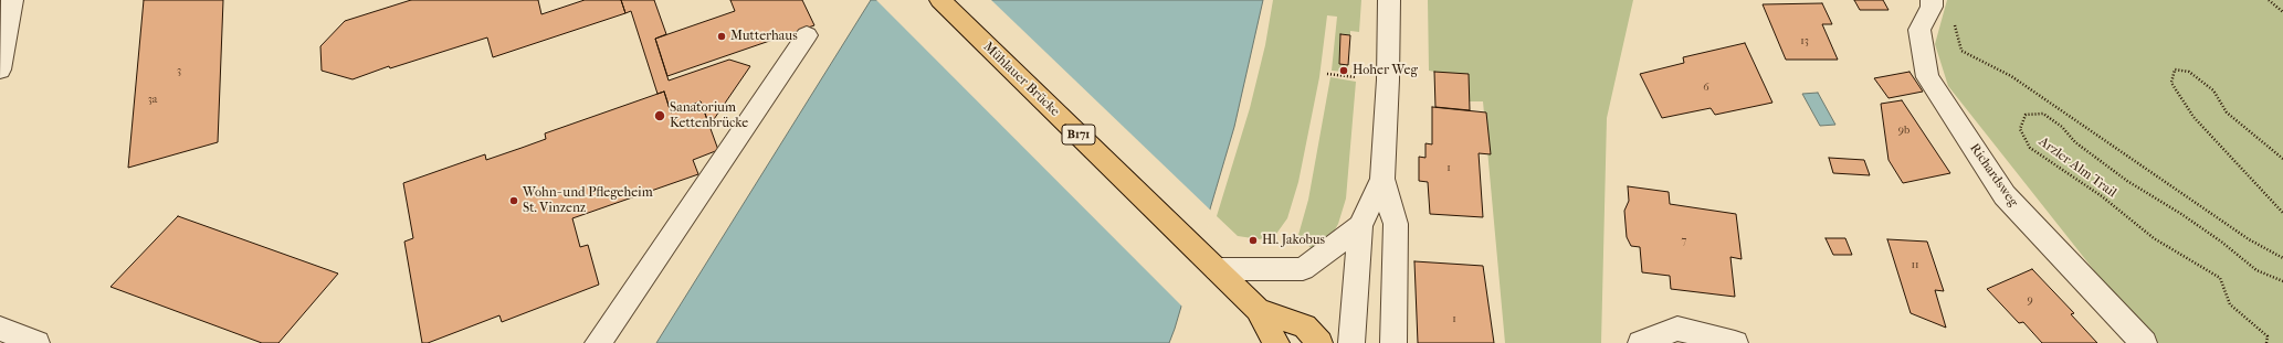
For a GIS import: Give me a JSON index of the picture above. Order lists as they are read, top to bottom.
{
  "streets": {
    "main road": ["Mühlauer Brücke", "B171"],
    "street": ["Richardsweg"],
    "path": ["Arzler Alm Trail"]
  },
  "crossings": [
    ["Mühlauer Brücke", "B171"]
  ],
  "places": [
    "Mutterhaus",
    "Hoher Weg",
    "Sanatorium Kettenbrücke",
    "Wohn- und Pflegeheim St. Vinzenz",
    "Hl. Jakobus"
  ],
  "house_numbers": [
    "13",
    "3",
    "6",
    "3a",
    "9b",
    "1",
    "7",
    "11",
    "9",
    "1"
  ]
}
